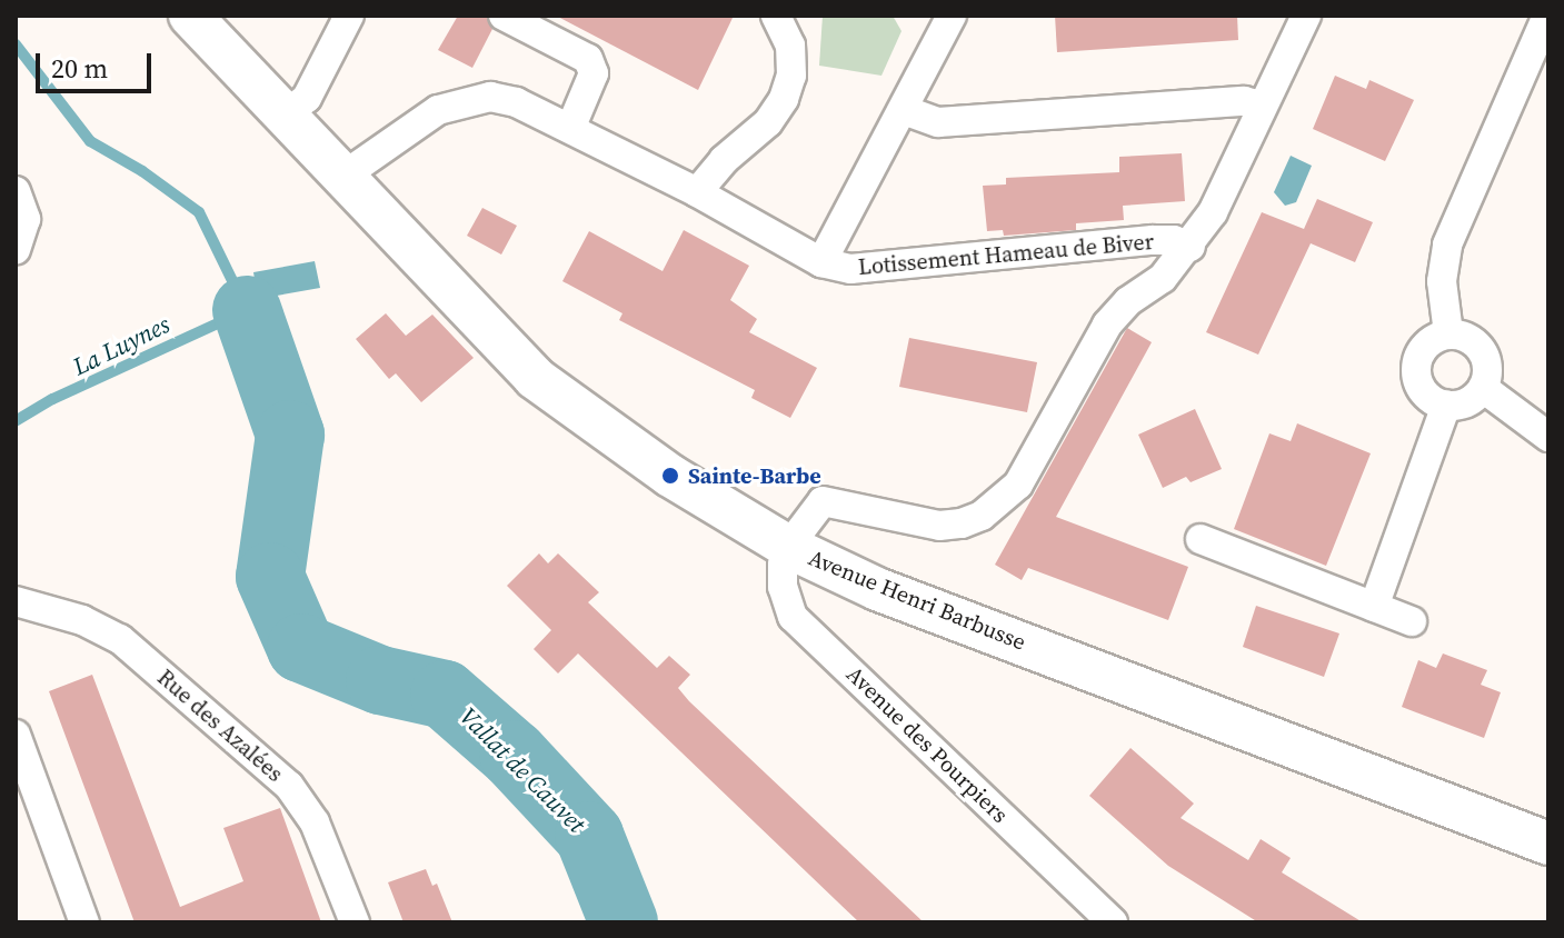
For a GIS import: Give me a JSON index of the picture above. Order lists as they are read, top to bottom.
{
  "streets": {
    "main road": ["Avenue Henri Barbusse"],
    "street": ["Lotissement Hameau de Biver", "Rue des Azalées", "Avenue des Pourpiers"]
  },
  "crossings": [
    ["Lotissement Hameau de Biver", "Avenue Henri Barbusse"],
    ["Lotissement Hameau de Biver", "Avenue des Pourpiers"],
    ["Avenue Henri Barbusse", "Avenue des Pourpiers"]
  ],
  "water": ["La Luynes", "Vallat de Cauvet"],
  "places": ["Sainte-Barbe"],
  "scale_bar": "20 m"
}
